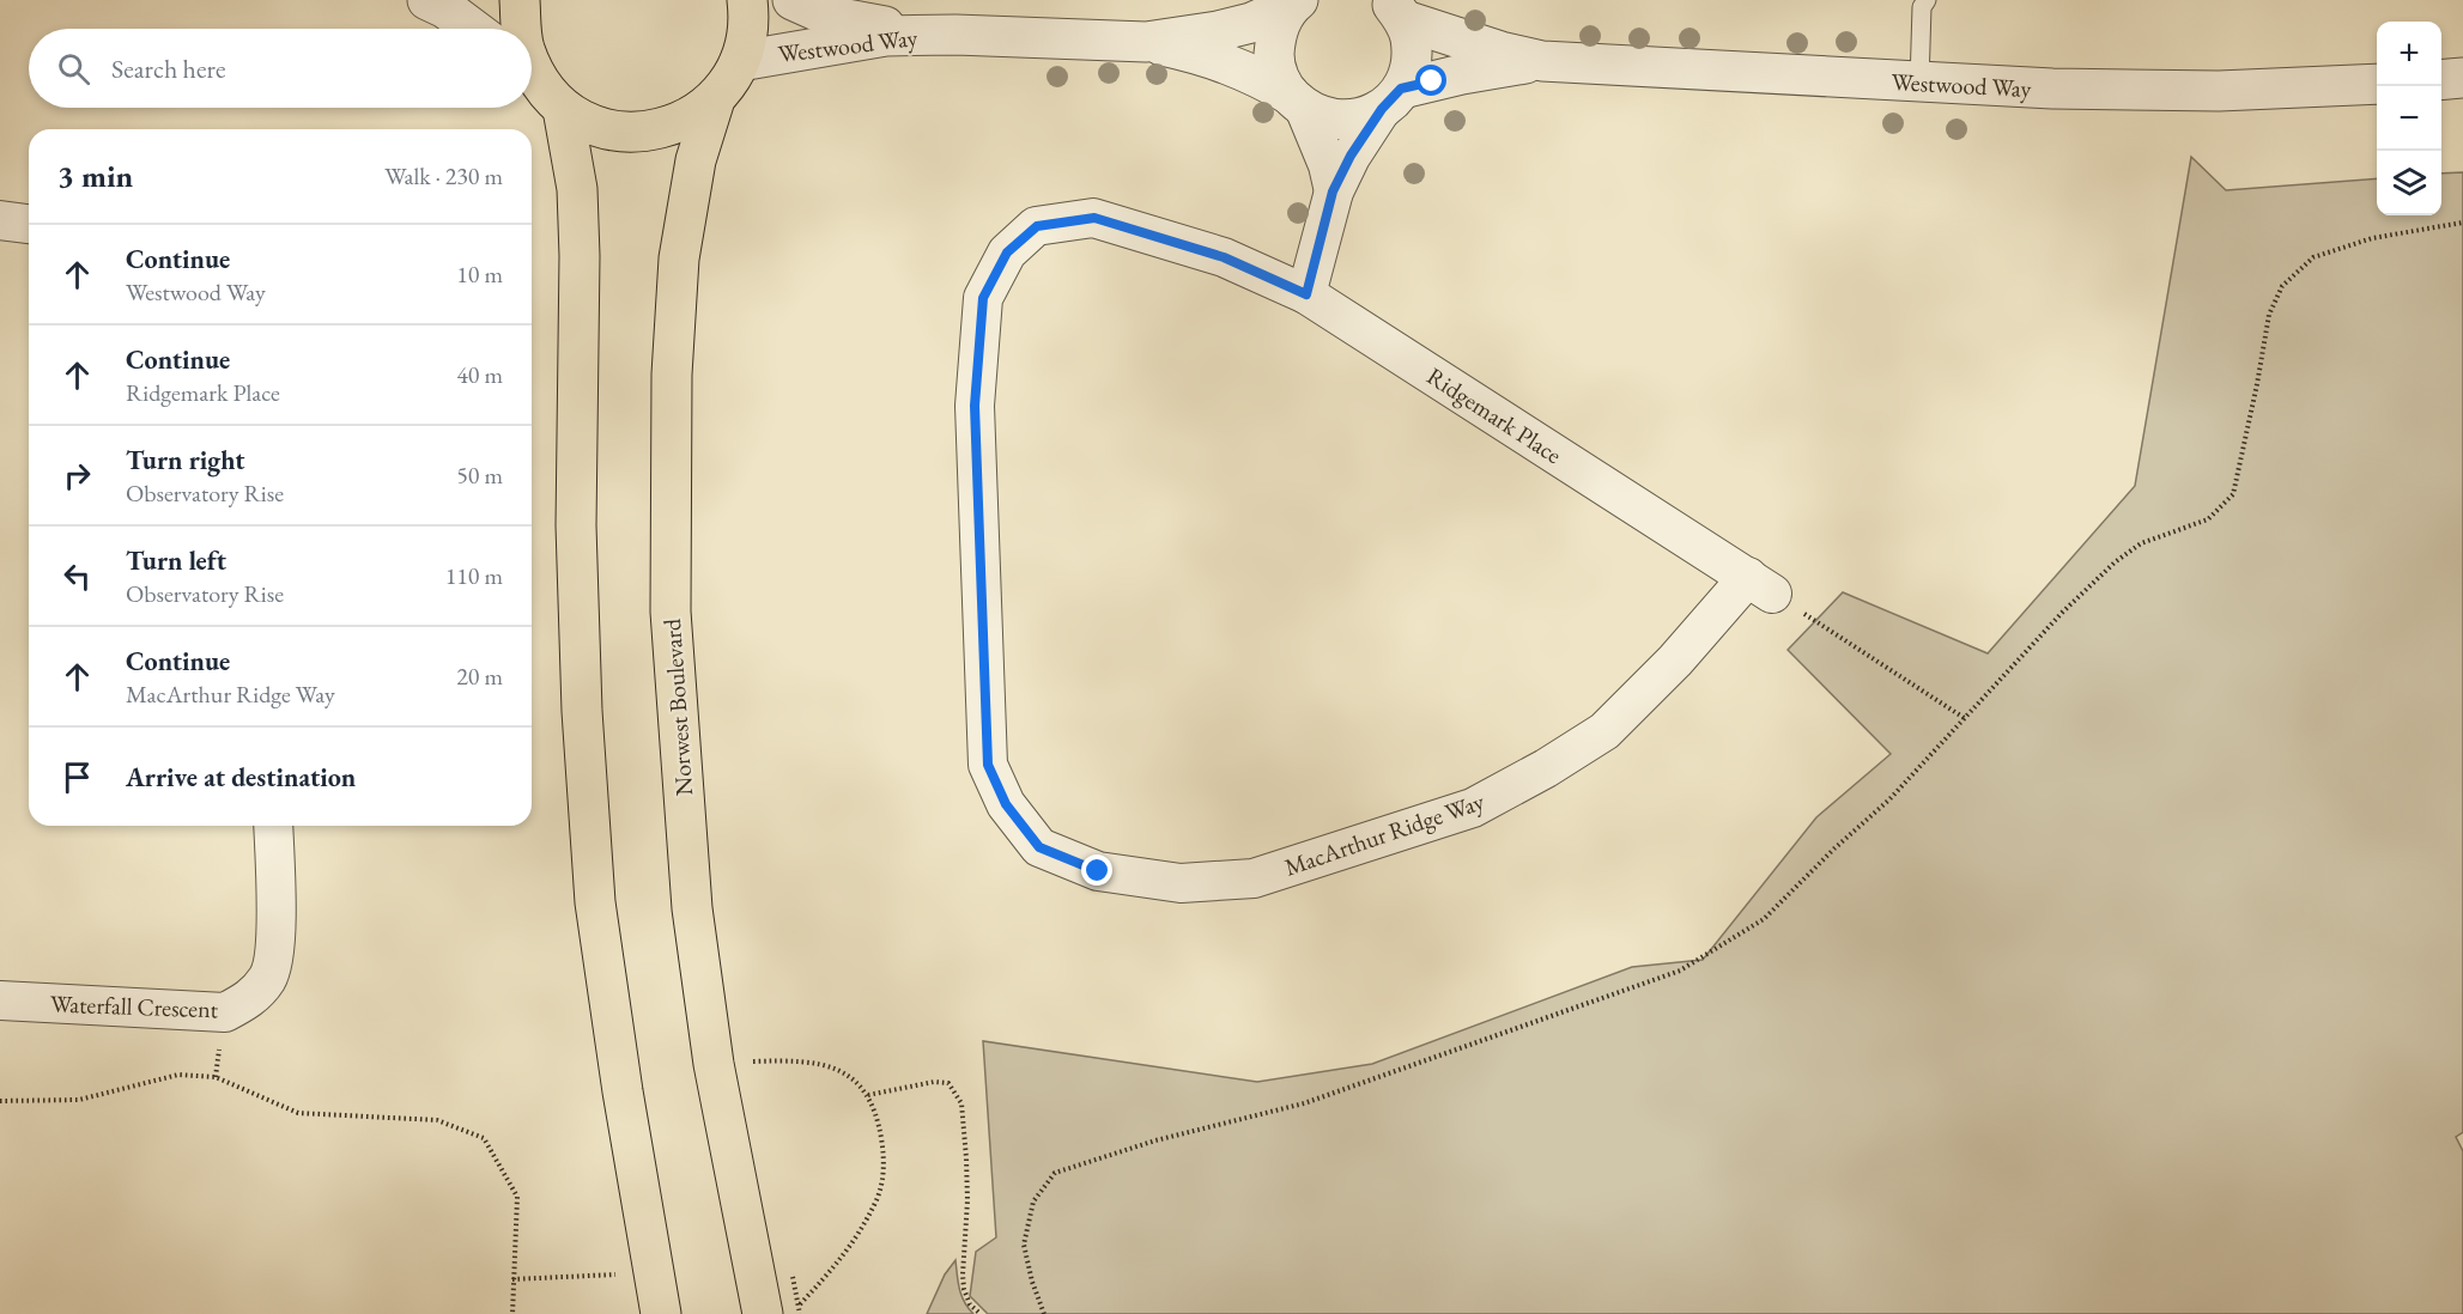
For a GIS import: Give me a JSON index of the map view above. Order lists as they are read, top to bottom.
{
  "streets": {
    "main road": ["Norwest Boulevard"],
    "street": [
      "Westwood Way",
      "Ridgemark Place",
      "MacArthur Ridge Way",
      "Waterfall Crescent"
    ]
  },
  "crossings": [
    ["Ridgemark Place", "MacArthur Ridge Way"]
  ],
  "page": {
    "map_buttons": ["+", "−"],
    "search": "Search here",
    "heading": ["3 min", "Walk · 230 m"],
    "list": [
      ["Continue", "Westwood Way", "10 m"],
      ["Continue", "Ridgemark Place", "40 m"],
      ["Turn right", "Observatory Rise", "50 m"],
      ["Turn left", "Observatory Rise", "110 m"],
      ["Continue", "MacArthur Ridge Way", "20 m"],
      "Arrive at destination"
    ]
  }
}
